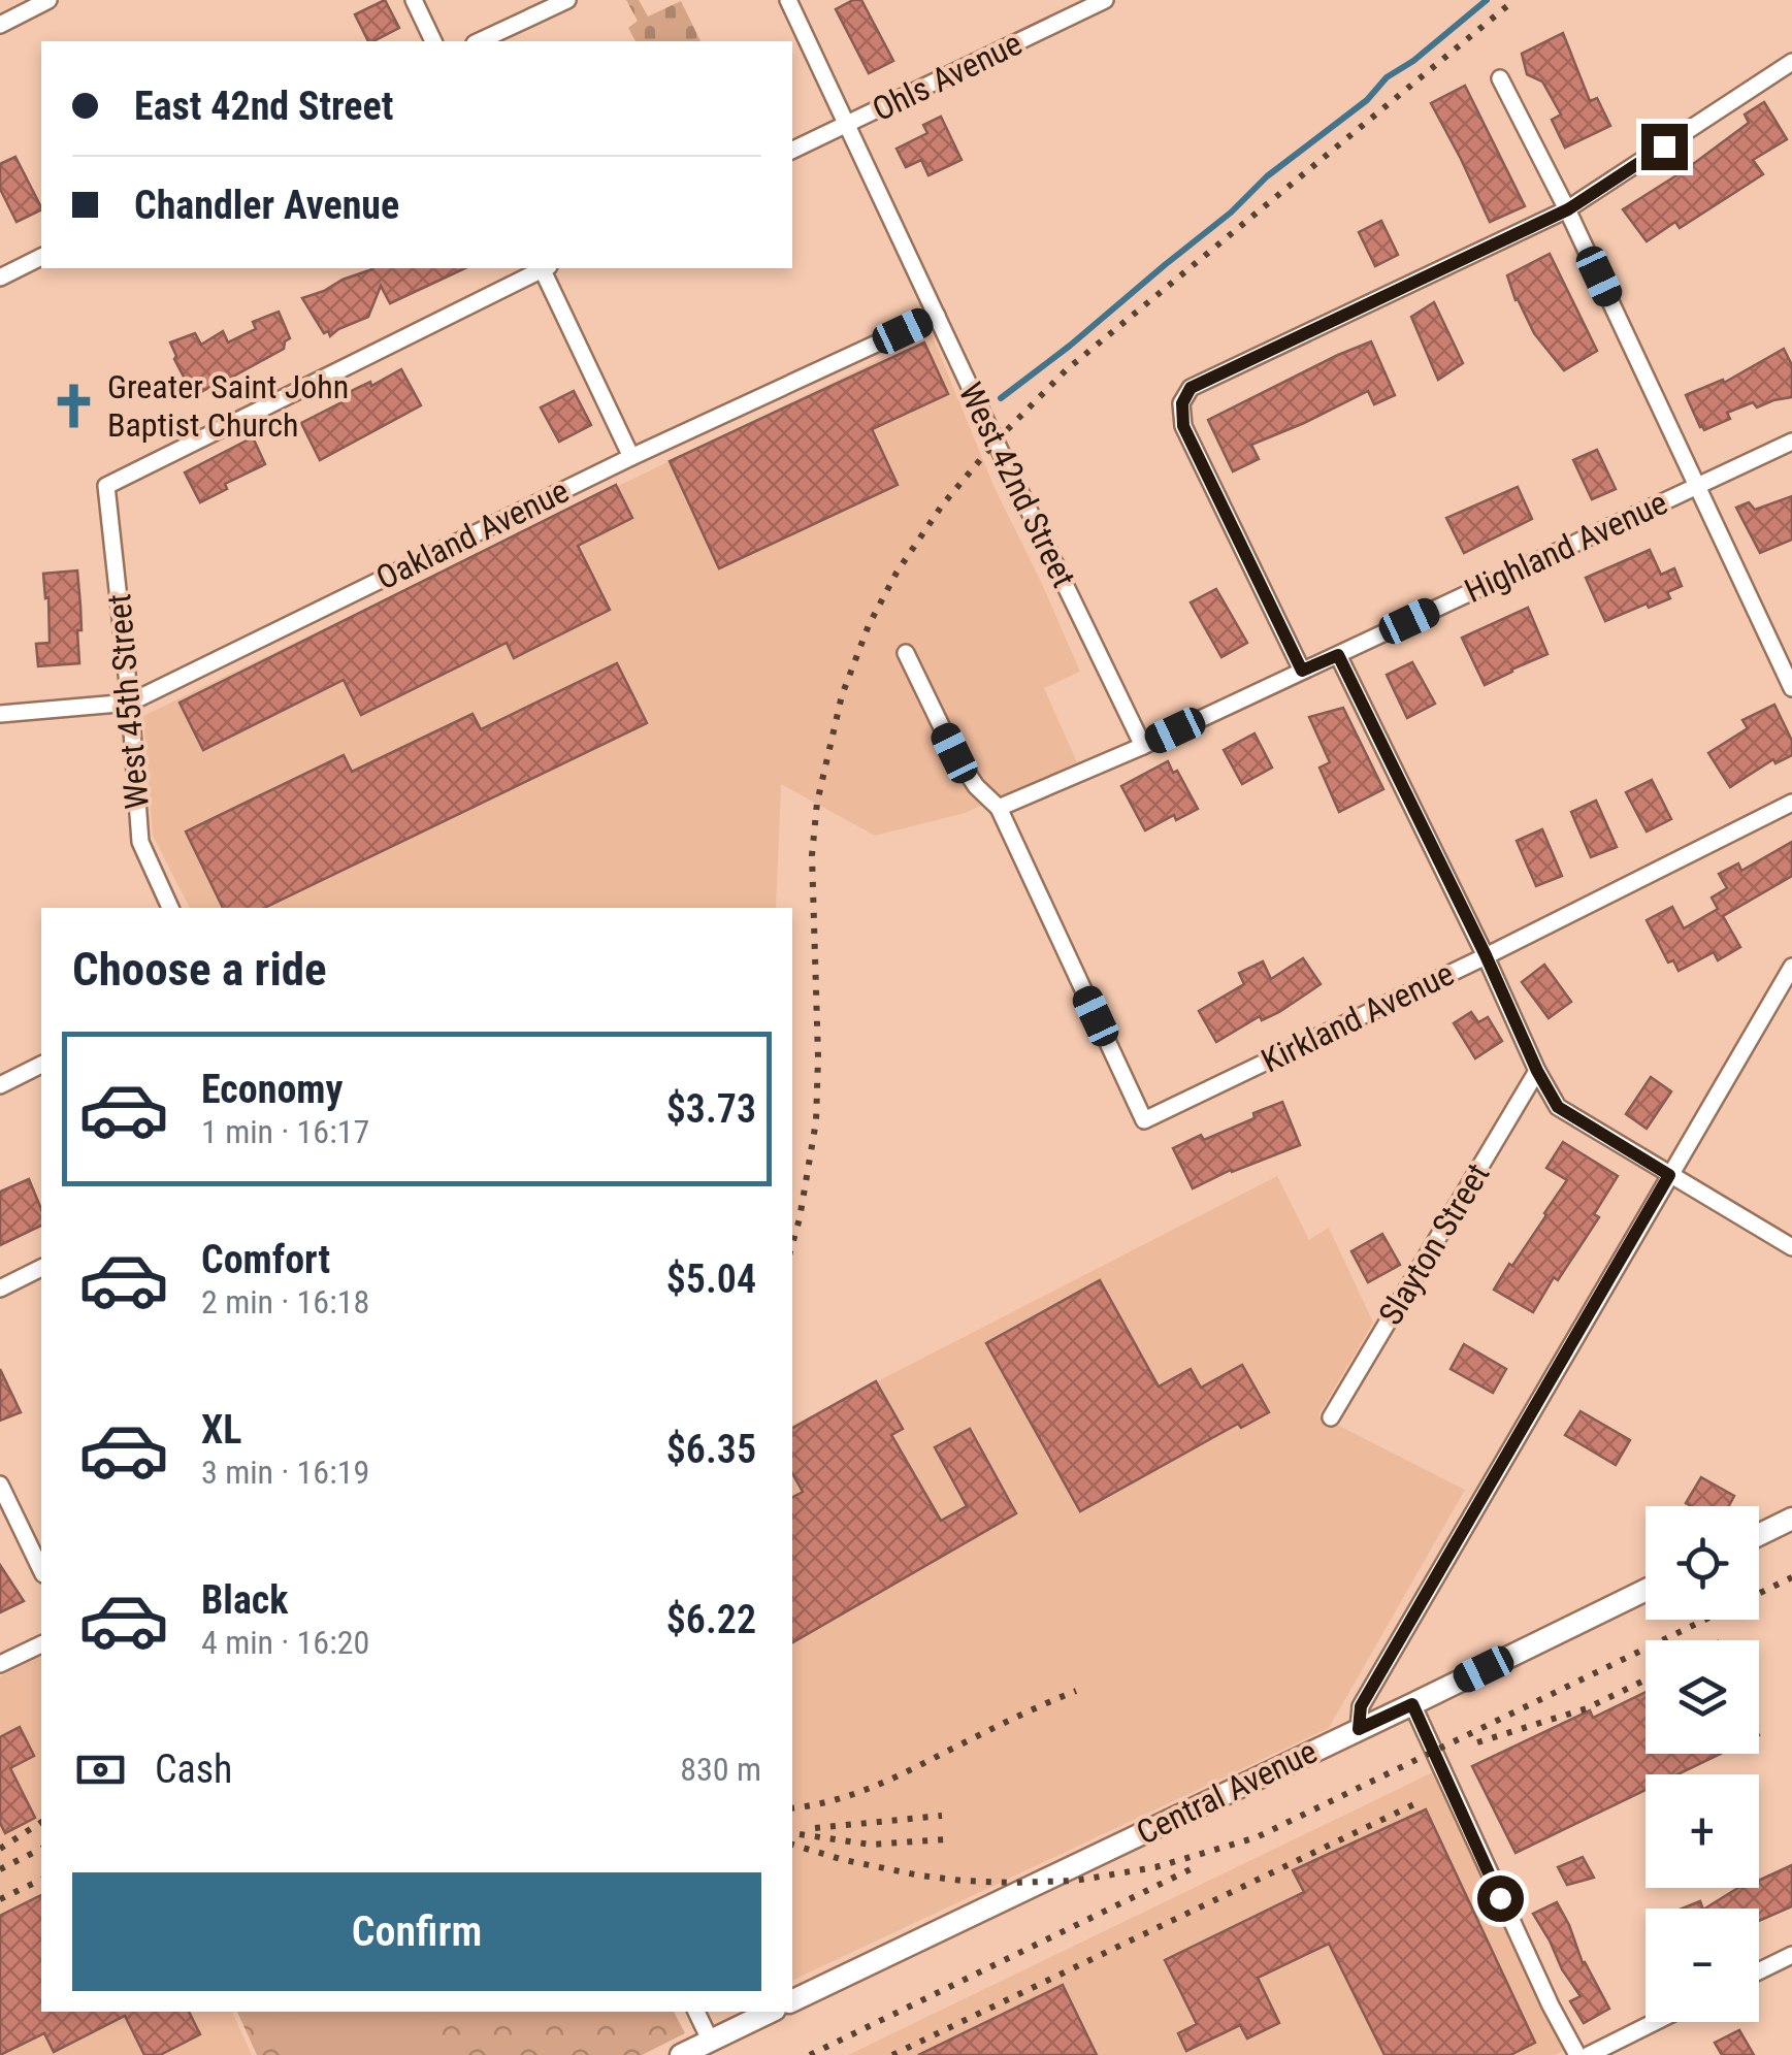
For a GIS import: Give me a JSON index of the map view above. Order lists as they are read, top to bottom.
{
  "streets": {
    "street": [
      "Ohls Avenue",
      "West 42nd Street",
      "Oakland Avenue",
      "Highland Avenue",
      "West 45th Street",
      "Kirkland Avenue",
      "Slayton Street",
      "Central Avenue"
    ]
  },
  "crossings": [
    ["Ohls Avenue", "West 42nd Street"],
    ["West 42nd Street", "Oakland Avenue"],
    ["West 42nd Street", "Highland Avenue"],
    ["Oakland Avenue", "West 45th Street"],
    ["Highland Avenue", "Kirkland Avenue"]
  ],
  "places": {
    "church": ["Greater Saint John Baptist Church"]
  },
  "page": {
    "banner": ["East 42nd Street", "Chandler Avenue"],
    "heading": "Choose a ride",
    "list": [
      {
        "name": "Economy",
        "note": "1 min · 16:17",
        "value": "$3.73"
      },
      {
        "name": "Comfort",
        "note": "2 min · 16:18",
        "value": "$5.04"
      },
      {
        "name": "XL",
        "note": "3 min · 16:19",
        "value": "$6.35"
      },
      {
        "name": "Black",
        "note": "4 min · 16:20",
        "value": "$6.22"
      }
    ],
    "map_buttons": ["+", "−"],
    "pay": ["Cash", "830 m"],
    "buttons": "Confirm"
  }
}
